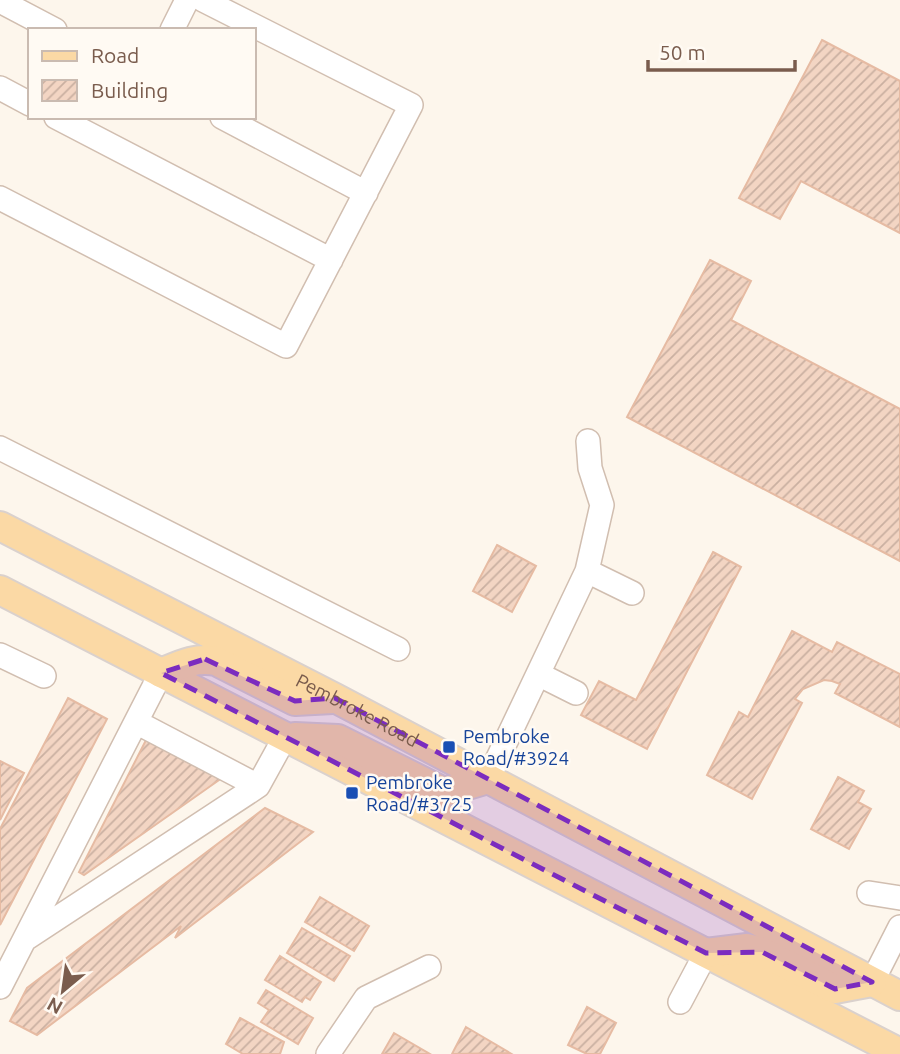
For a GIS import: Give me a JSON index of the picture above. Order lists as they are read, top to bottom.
{
  "streets": {
    "main road": ["Pembroke Road"]
  },
  "places": {
    "transit": ["Pembroke Road/#3924", "Pembroke Road/#3725"]
  },
  "legend": ["Road", "Building"],
  "scale_bar": "50 m",
  "north": "bottom left"
}
